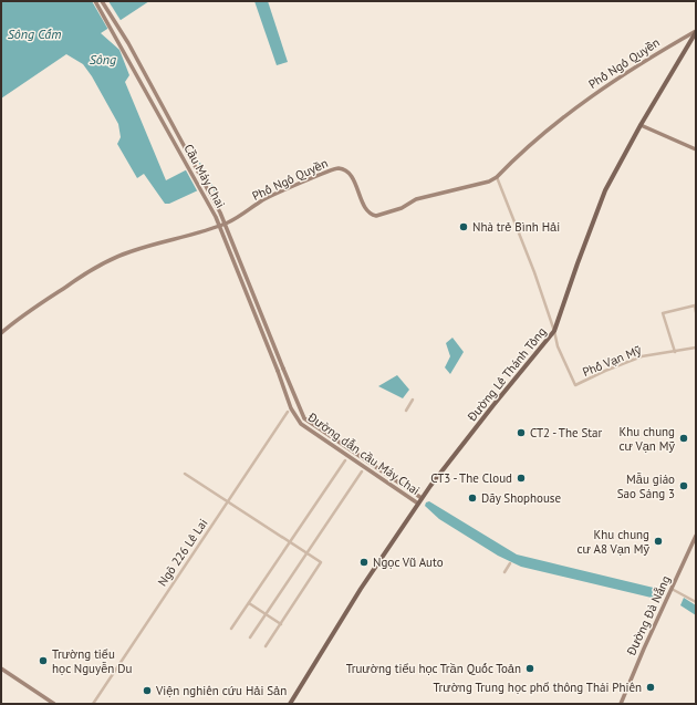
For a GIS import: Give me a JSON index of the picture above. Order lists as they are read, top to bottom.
{
  "streets": {
    "main road": ["Đường Lê Thánh Tông"],
    "street": [
      "Phố Ngô Quyền",
      "Cầu Máy Chai",
      "Phố Vạn Mỹ",
      "Đường dẫn cầu Máy Chai",
      "Ngõ 226 Lê Lai",
      "Đường Đà Nẵng"
    ]
  },
  "crossings": [
    ["Phố Ngô Quyền", "Phố Vạn Mỹ"],
    ["Phố Ngô Quyền", "Đường Lê Thánh Tông"],
    ["Cầu Máy Chai", "Đường dẫn cầu Máy Chai"],
    ["Phố Vạn Mỹ", "Đường Lê Thánh Tông"],
    ["Đường Lê Thánh Tông", "Đường dẫn cầu Máy Chai"]
  ],
  "water": ["Sông Cấm", "Sông"],
  "places": [
    "Nhà trẻ Bình Hải",
    "CT2 - The Star",
    "Khu chung cư Vạn Mỹ",
    "CT3 - The Cloud",
    "Mẫu giáo Sao Sáng 3",
    "Dãy Shophouse",
    "Khu chung cư A8 Vạn Mỹ",
    "Ngọc Vũ Auto",
    "Trường tiểu học Nguyễn Du",
    "Truường tiểu học Trần Quốc Toản",
    "Trường Trung học phổ thông Thái Phiên",
    "Viện nghiên cứu Hải Sản"
  ]
}
